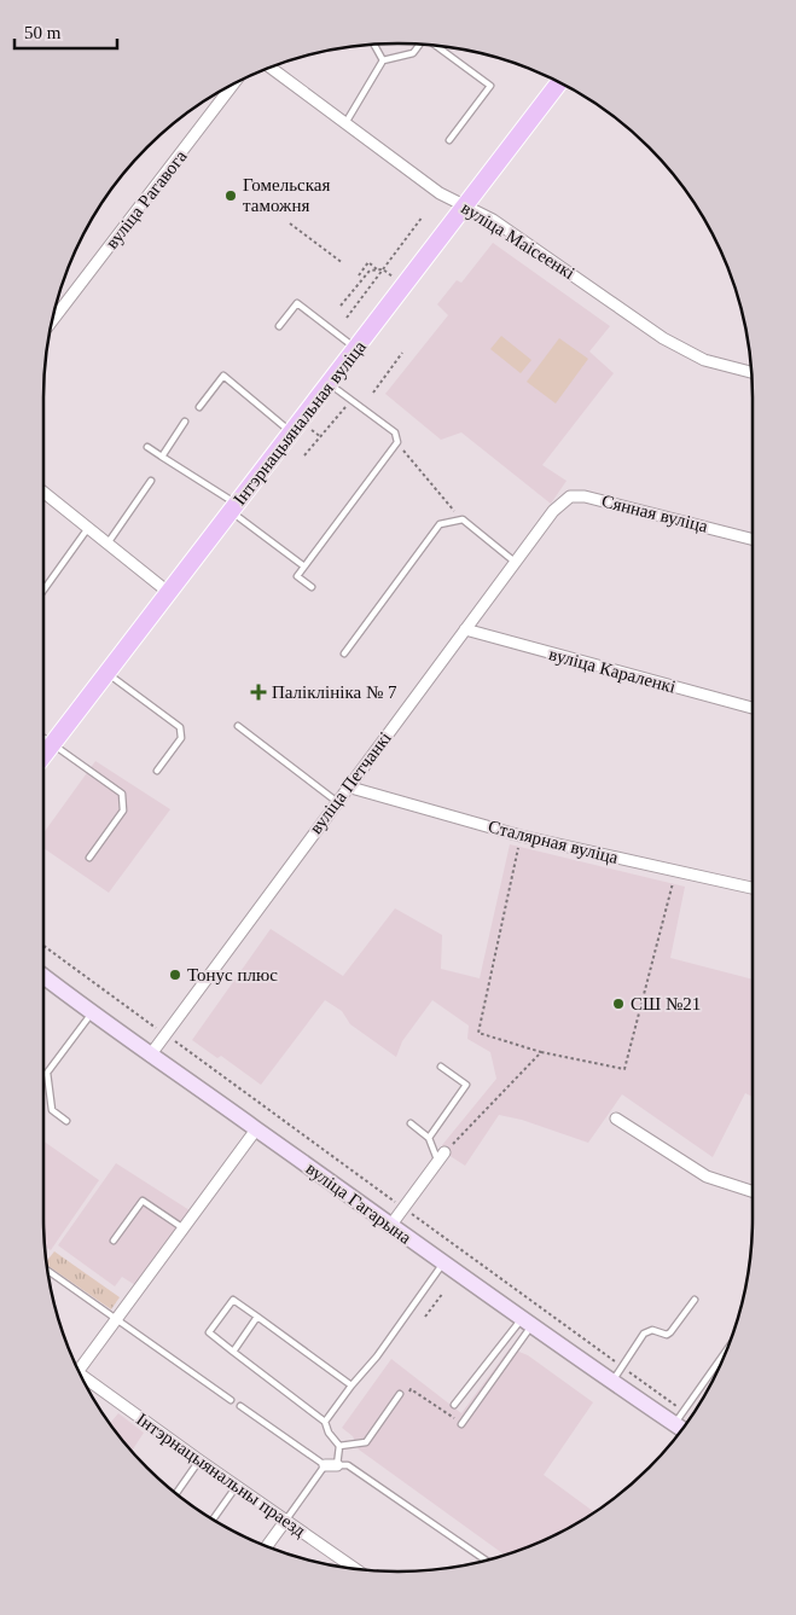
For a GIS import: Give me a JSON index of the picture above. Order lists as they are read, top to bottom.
{
  "streets": {
    "main road": ["Інтэрнацыянальная вуліца"],
    "street": [
      "вуліца Рагавога",
      "вуліца Маісеенкі",
      "Сянная вуліца",
      "вуліца Караленкі",
      "вуліца Петчанкі",
      "Сталярная вуліца",
      "вуліца Гагарына",
      "Інтэрнацыянальны праезд"
    ]
  },
  "crossings": [
    ["вуліца Маісеенкі", "Інтэрнацыянальная вуліца"],
    ["Сянная вуліца", "вуліца Петчанкі"],
    ["вуліца Караленкі", "вуліца Петчанкі"],
    ["вуліца Петчанкі", "Сталярная вуліца"],
    ["вуліца Петчанкі", "вуліца Гагарына"],
    ["вуліца Гагарына", "Інтэрнацыянальны праезд"]
  ],
  "places": {
    "other": ["Гомельская таможня", "Тонус плюс", "СШ №21"],
    "health": ["Паліклініка № 7"]
  },
  "scale_bar": "50 m"
}
